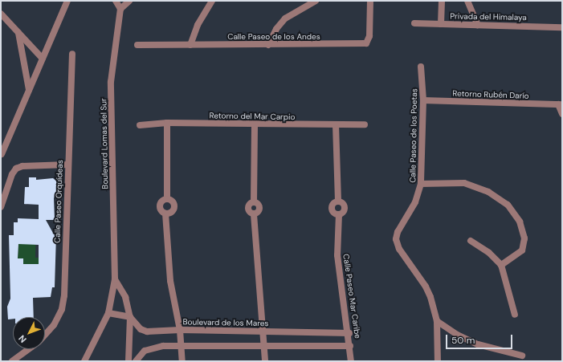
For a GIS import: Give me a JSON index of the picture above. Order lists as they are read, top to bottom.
{
  "streets": {
    "street": [
      "Privada del Himalaya",
      "Calle Paseo de los Andes",
      "Retorno Rubén Darío",
      "Retorno del Mar Carpio",
      "Calle Paseo de los Poetas",
      "Boulevard Lomas del Sur",
      "Calle Paseo Orquídeas",
      "Calle Paseo Mar Caribe",
      "Boulevard de los Mares"
    ]
  },
  "crossings": [
    ["Retorno Rubén Darío", "Calle Paseo de los Poetas"],
    ["Retorno del Mar Carpio", "Calle Paseo Mar Caribe"],
    ["Boulevard Lomas del Sur", "Boulevard de los Mares"],
    ["Calle Paseo Mar Caribe", "Boulevard de los Mares"]
  ],
  "scale_bar": "50 m",
  "north": "bottom left"
}
